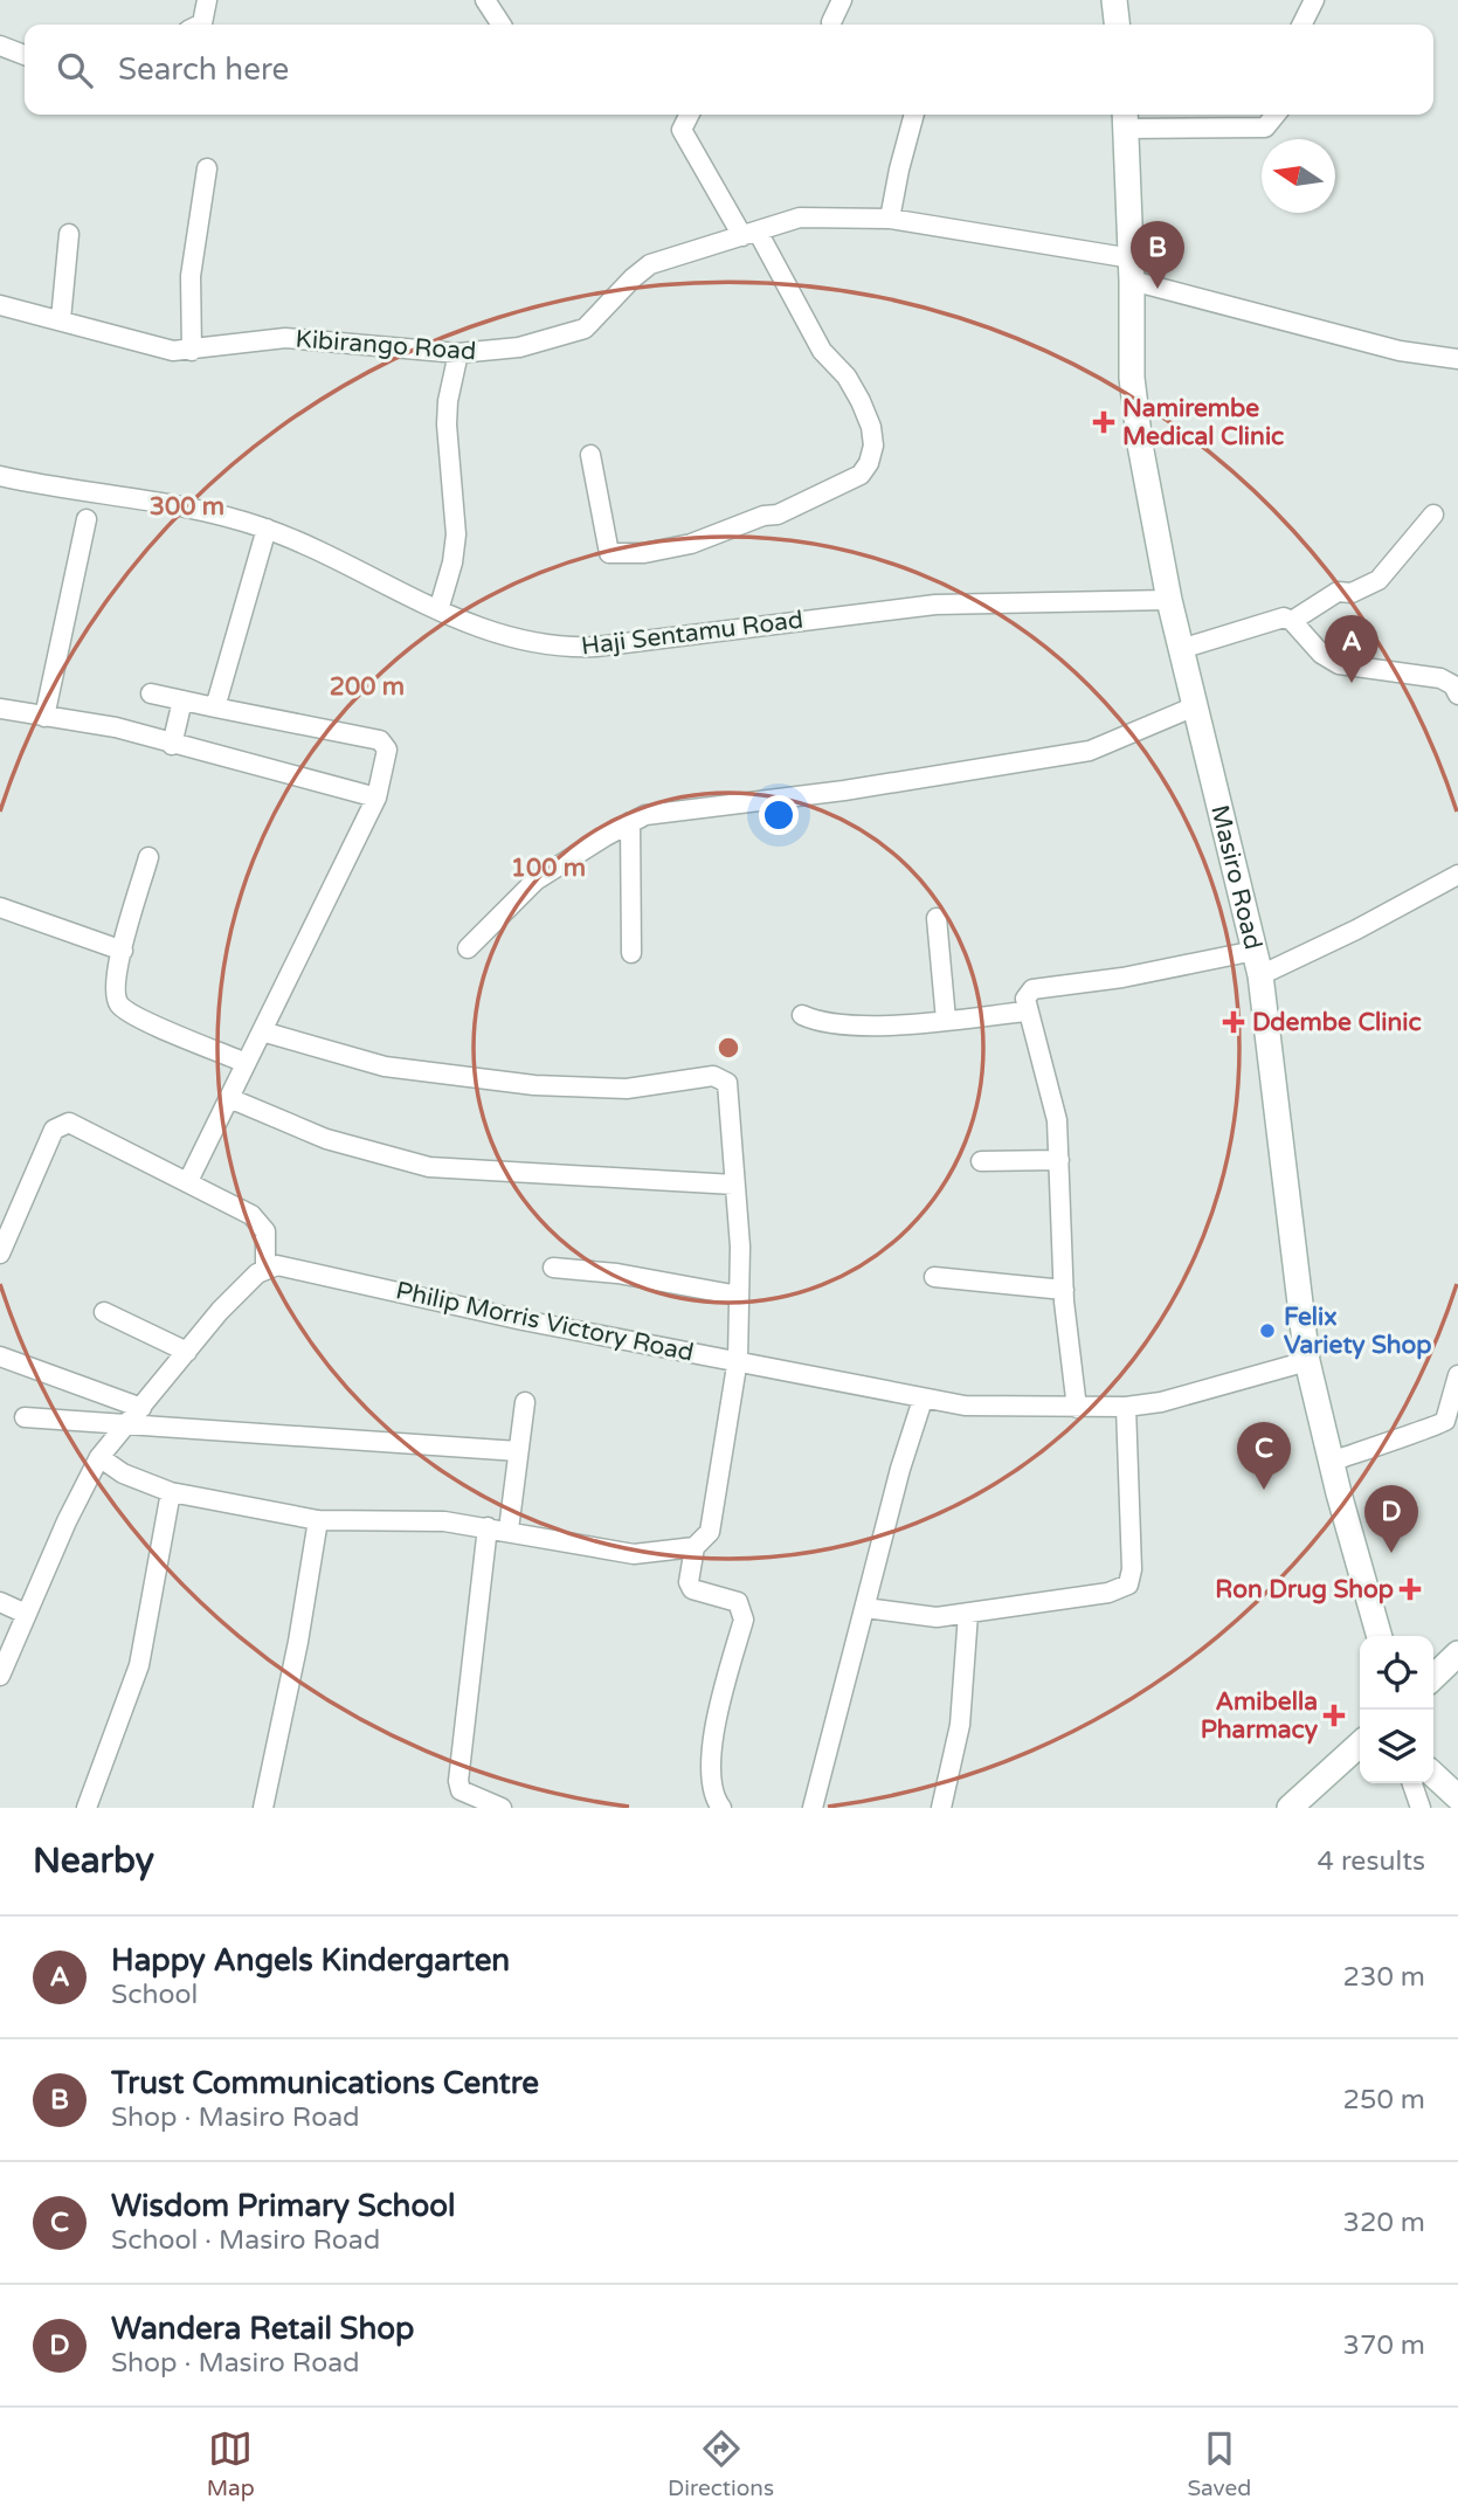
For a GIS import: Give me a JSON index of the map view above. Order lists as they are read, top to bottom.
{
  "streets": {
    "main road": ["Masiro Road"],
    "street": ["Kibirango Road", "Haji Sentamu Road", "Philip Morris Victory Road"]
  },
  "crossings": [
    ["Kibirango Road", "Masiro Road"],
    ["Haji Sentamu Road", "Masiro Road"],
    ["Masiro Road", "Philip Morris Victory Road"]
  ],
  "places": {
    "health": [
      "Namirembe Medical Clinic",
      "Ddembe Clinic",
      "Ron Drug Shop",
      "Amibella Pharmacy"
    ],
    "other": ["Felix Variety Shop"]
  },
  "north": "left",
  "page": {
    "search": "Search here",
    "pins": [
      "B",
      "A",
      "C",
      "D"
    ],
    "heading": ["Nearby", "4 results"],
    "list": [
      {
        "mark": "A",
        "name": "Happy Angels Kindergarten",
        "note": "School",
        "value": "230 m"
      },
      {
        "mark": "B",
        "name": "Trust Communications Centre",
        "note": "Shop · Masiro Road",
        "value": "250 m"
      },
      {
        "mark": "C",
        "name": "Wisdom Primary School",
        "note": "School · Masiro Road",
        "value": "320 m"
      },
      {
        "mark": "D",
        "name": "Wandera Retail Shop",
        "note": "Shop · Masiro Road",
        "value": "370 m"
      }
    ],
    "nav": ["Map", "Directions", "Saved"]
  },
  "rings": ["300 m", "200 m", "100 m"]
}
